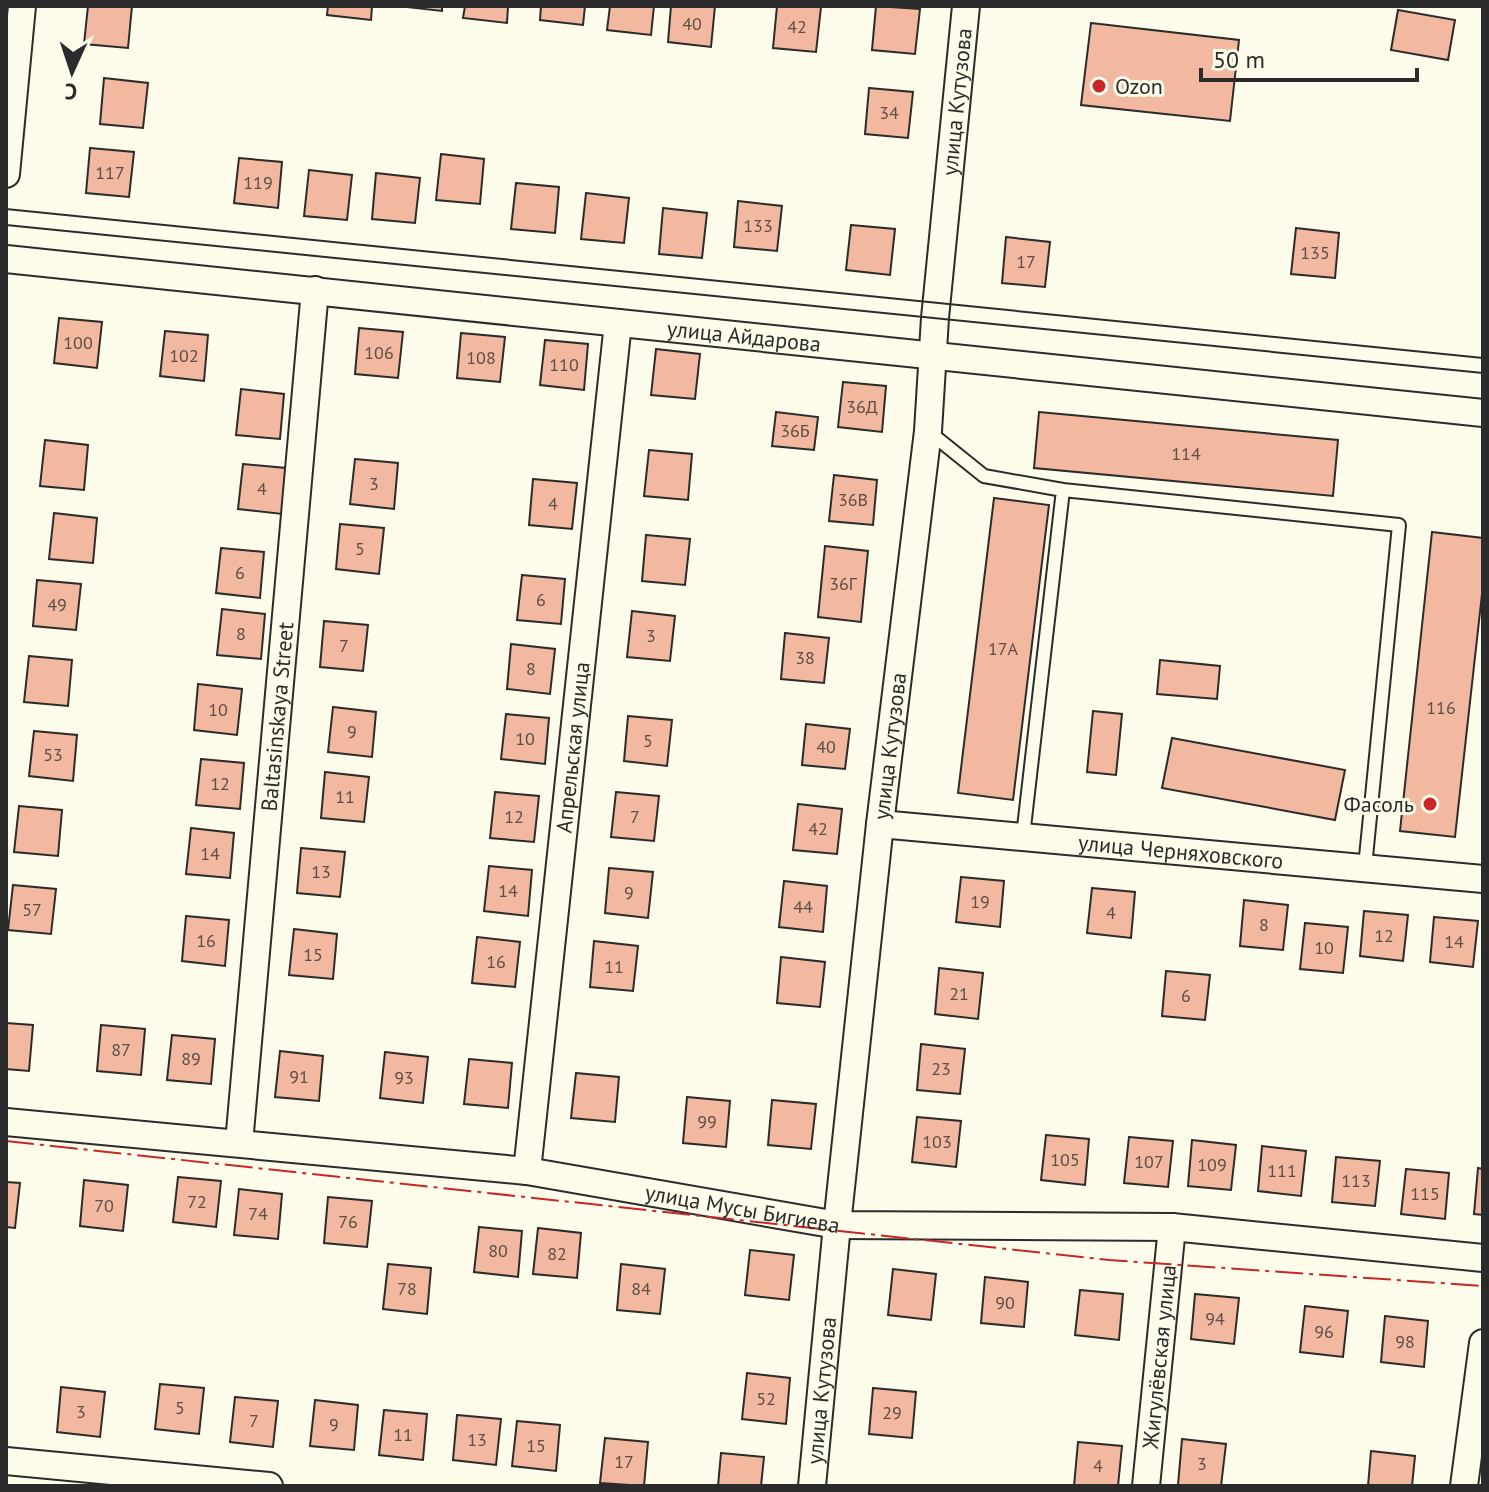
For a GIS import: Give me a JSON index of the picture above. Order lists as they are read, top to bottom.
{
  "streets": {
    "street": [
      "улица Кутузова",
      "улица Айдарова",
      "Baltasinskaya Street",
      "Апрельская улица",
      "улица Черняховского",
      "улица Мусы Бигиева",
      "Жигулёвская улица"
    ]
  },
  "crossings": [
    ["улица Кутузова", "улица Айдарова"],
    ["улица Кутузова", "улица Черняховского"],
    ["улица Кутузова", "улица Мусы Бигиева"],
    ["улица Айдарова", "Baltasinskaya Street"],
    ["улица Айдарова", "Апрельская улица"],
    ["Baltasinskaya Street", "улица Мусы Бигиева"],
    ["Апрельская улица", "улица Мусы Бигиева"],
    ["улица Мусы Бигиева", "Жигулёвская улица"]
  ],
  "places": ["Ozon", "Фасоль"],
  "house_numbers": [
    "40",
    "42",
    "34",
    "117",
    "119",
    "133",
    "135",
    "17",
    "100",
    "106",
    "102",
    "108",
    "110",
    "36Д",
    "36Б",
    "114",
    "3",
    "4",
    "36В",
    "4",
    "5",
    "6",
    "36Г",
    "6",
    "49",
    "8",
    "3",
    "7",
    "17А",
    "38",
    "8",
    "116",
    "10",
    "9",
    "10",
    "5",
    "40",
    "53",
    "12",
    "11",
    "12",
    "7",
    "42",
    "14",
    "13",
    "14",
    "9",
    "19",
    "44",
    "57",
    "4",
    "8",
    "12",
    "16",
    "14",
    "10",
    "15",
    "16",
    "11",
    "21",
    "6",
    "87",
    "89",
    "23",
    "91",
    "93",
    "99",
    "103",
    "105",
    "107",
    "109",
    "111",
    "113",
    "115",
    "72",
    "70",
    "74",
    "76",
    "80",
    "82",
    "78",
    "84",
    "90",
    "94",
    "96",
    "98",
    "52",
    "5",
    "3",
    "29",
    "7",
    "9",
    "11",
    "13",
    "15",
    "17",
    "3",
    "4"
  ],
  "scale_bar": "50 m",
  "north": "bottom"
}
